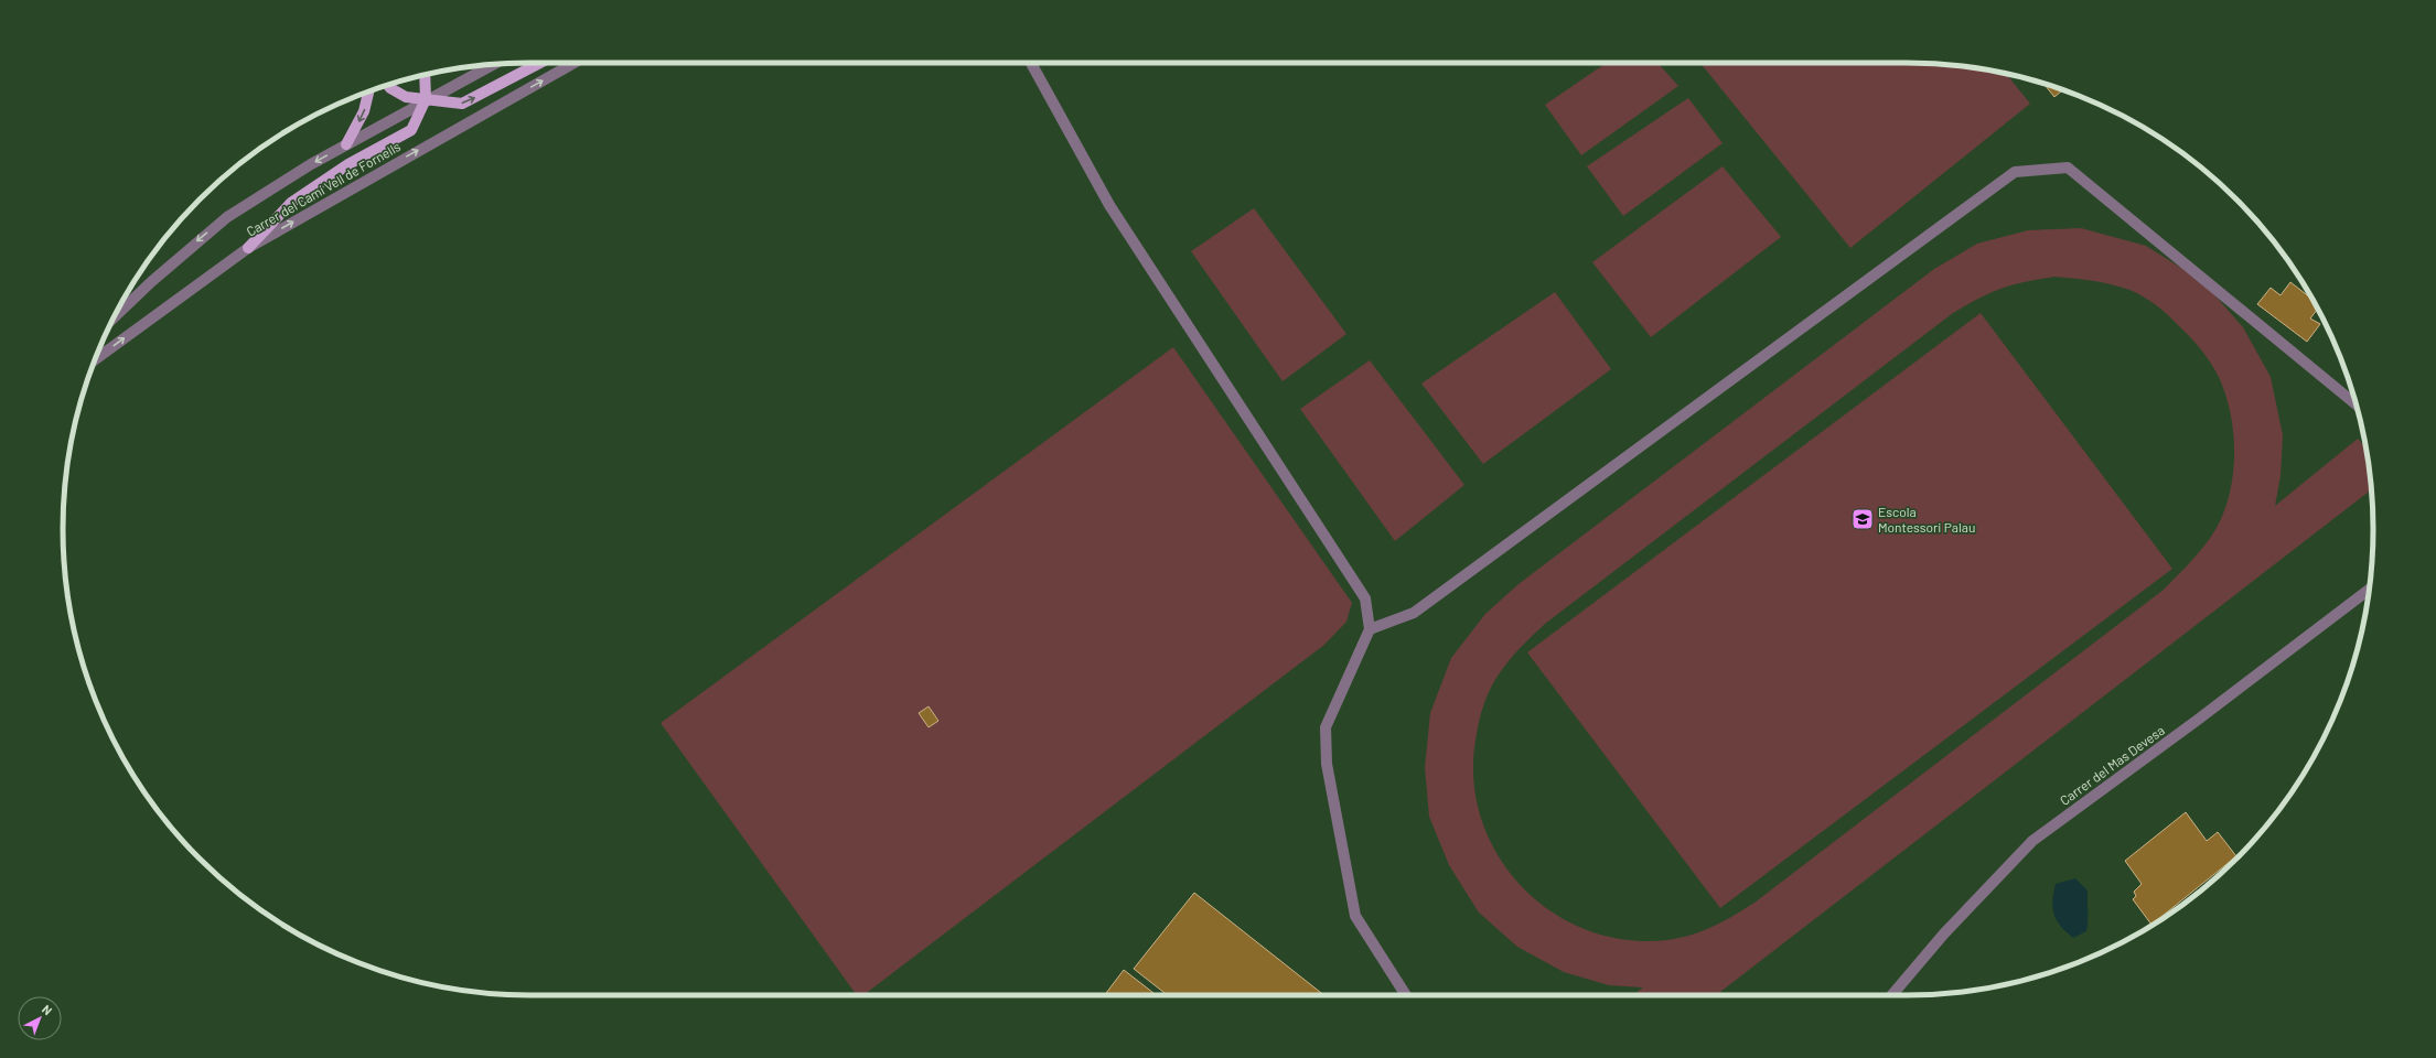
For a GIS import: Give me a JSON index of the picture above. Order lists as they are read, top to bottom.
{
  "streets": {
    "street": ["Carrer del Camí Vell de Fornells", "Carrer del Mas Devesa"]
  },
  "places": {
    "school or university": ["Escola Montessori Palau"]
  },
  "north": "top right"
}
